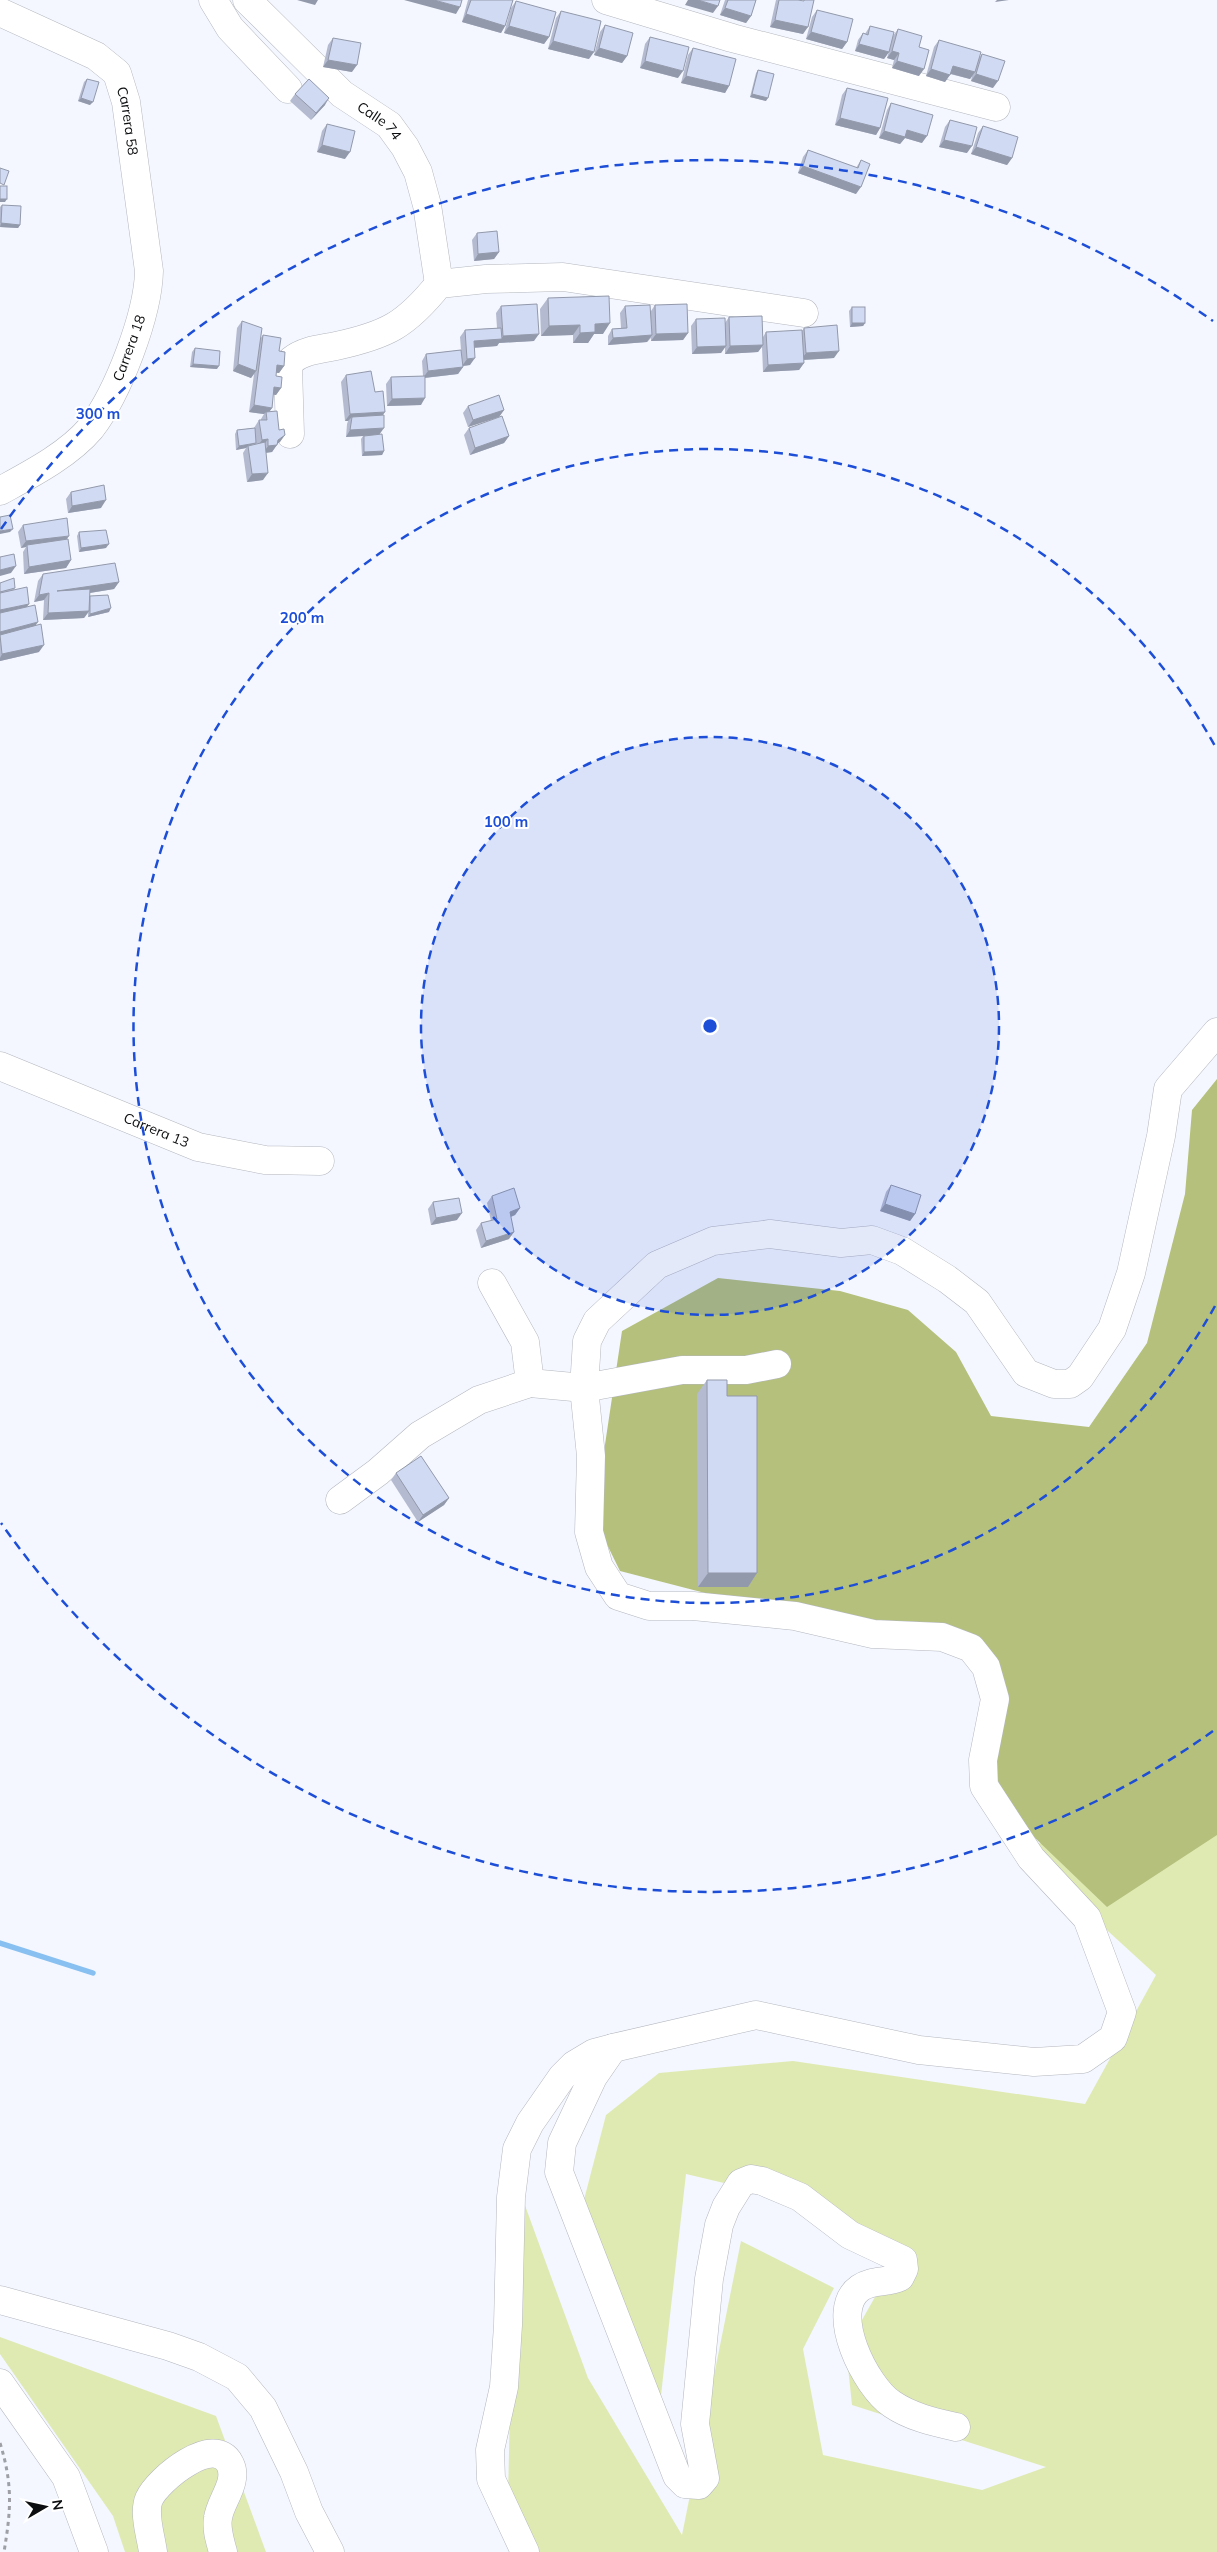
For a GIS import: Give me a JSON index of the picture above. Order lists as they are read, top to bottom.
{
  "streets": {
    "street": [
      "Carrera 58",
      "Calle 74",
      "Carrera 18",
      "Carrera 13"
    ]
  },
  "crossings": [
    ["Carrera 58", "Carrera 18"]
  ],
  "north": "right",
  "rings": ["300 m", "200 m", "100 m"]
}
